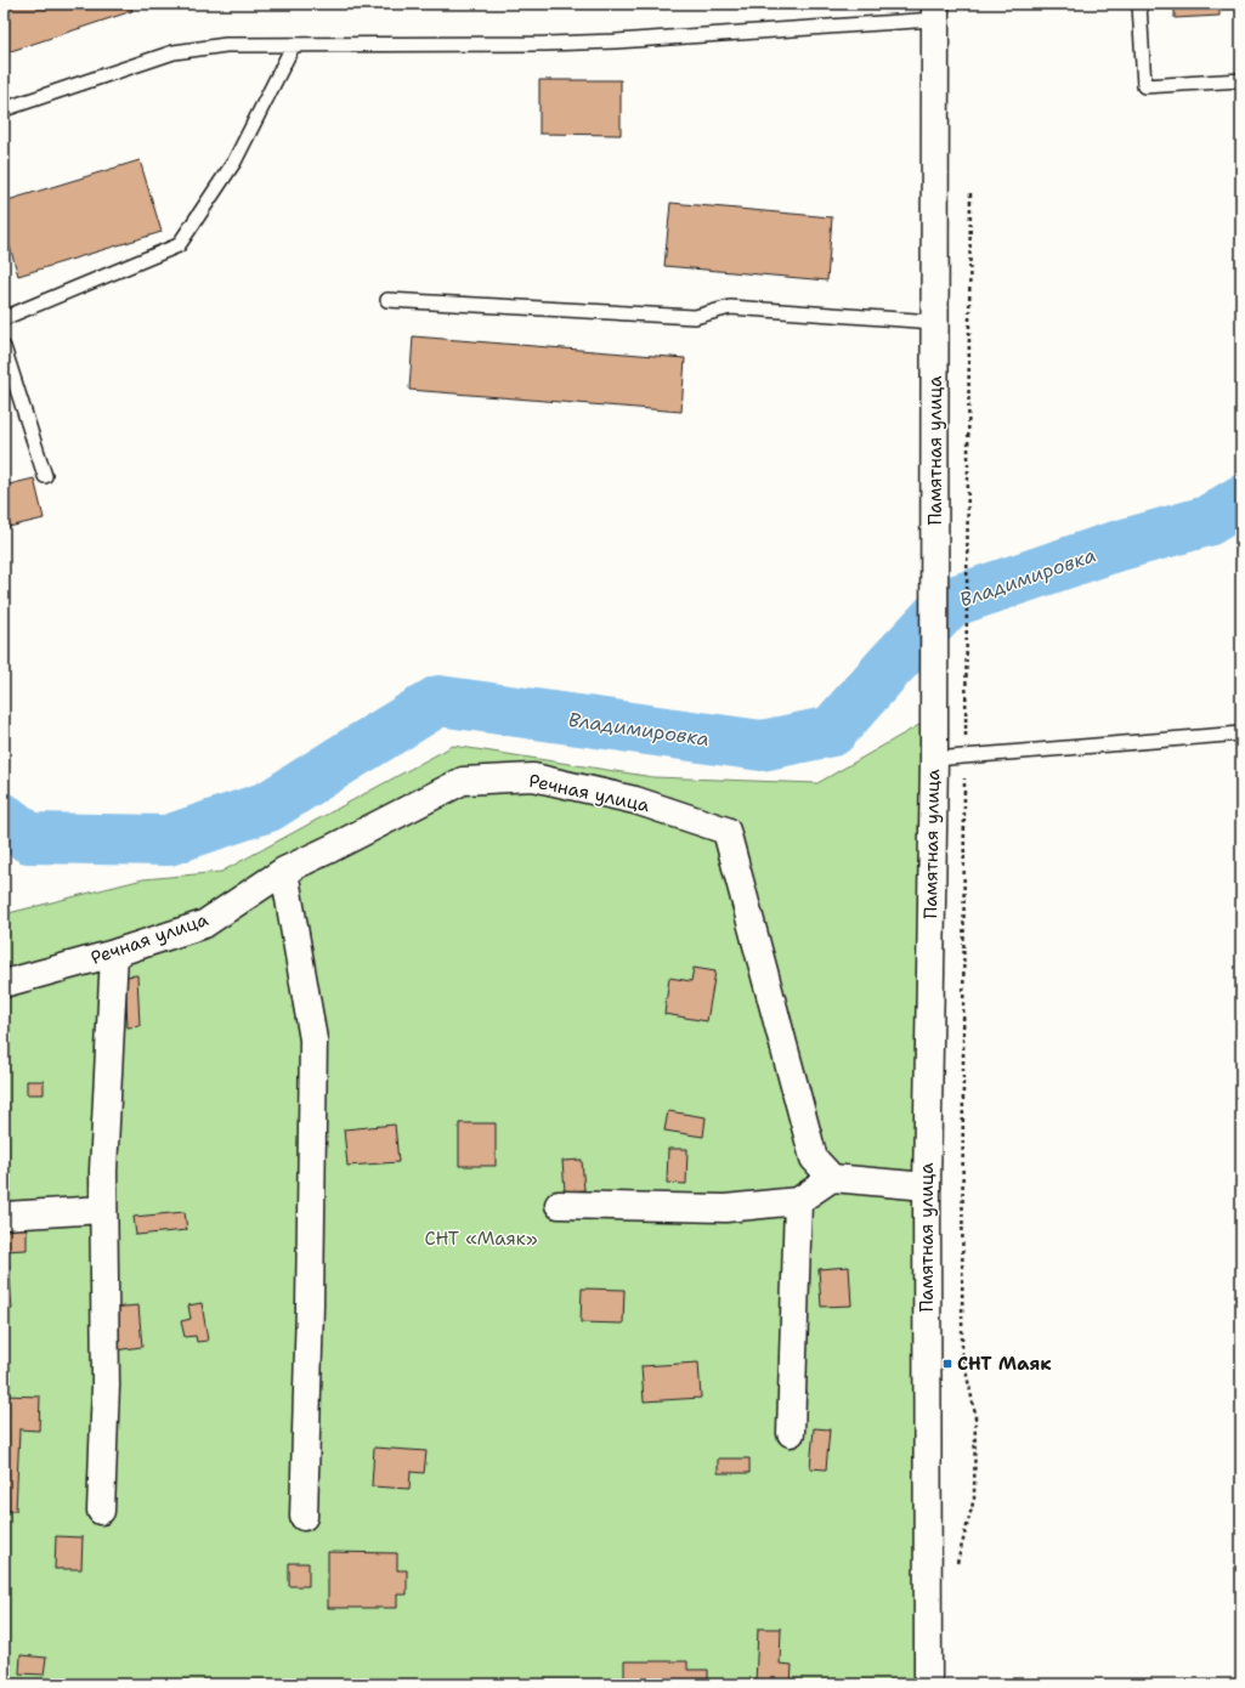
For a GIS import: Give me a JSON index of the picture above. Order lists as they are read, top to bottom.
{
  "streets": {
    "street": ["Памятная улица", "Речная улица"]
  },
  "water": ["Владимировка"],
  "parks": ["СНТ «Маяк»"],
  "places": {
    "transit": ["СНТ Маяк"]
  }
}
